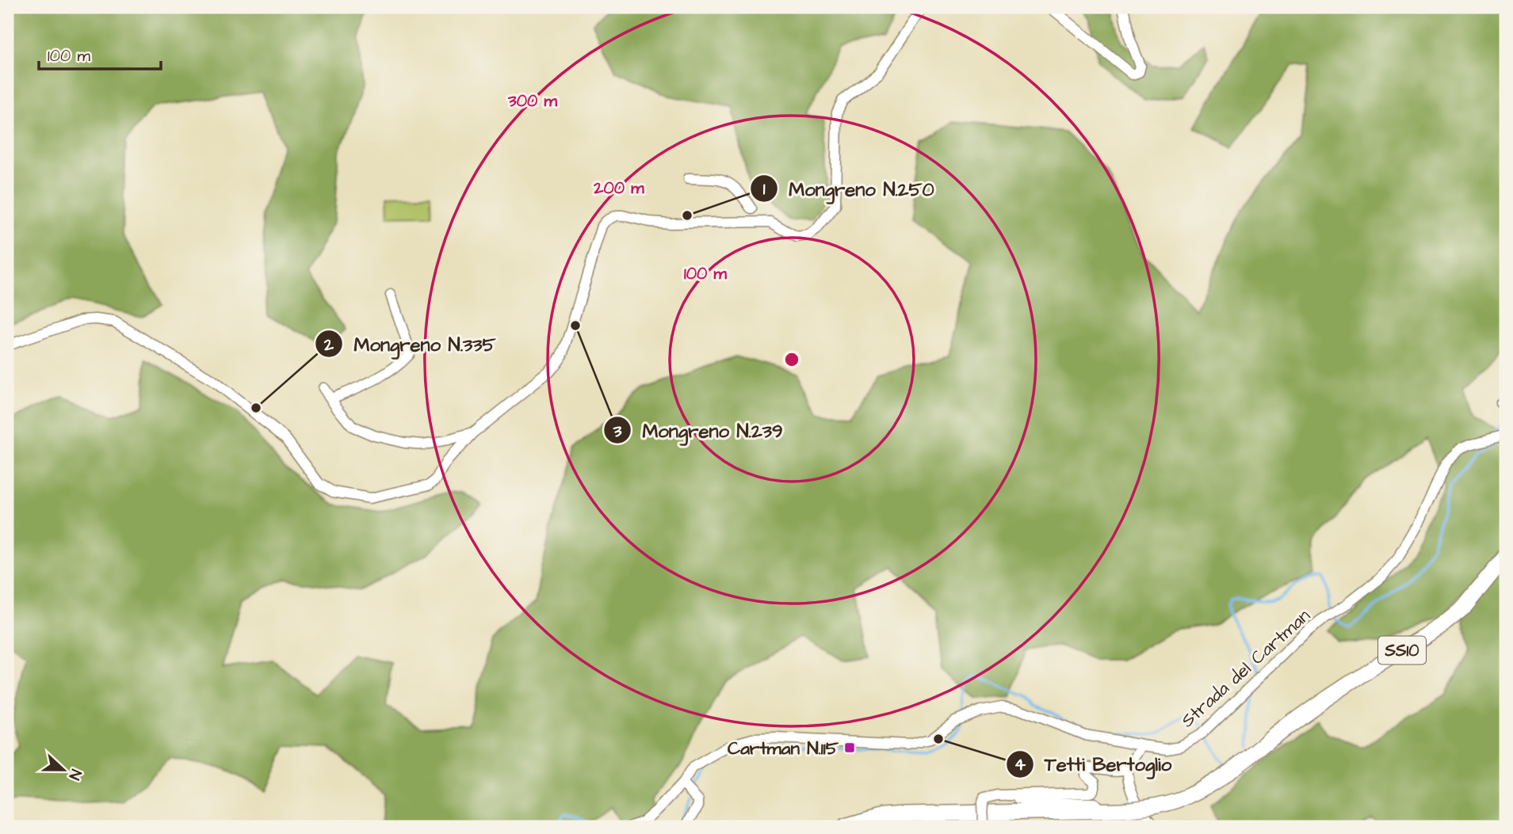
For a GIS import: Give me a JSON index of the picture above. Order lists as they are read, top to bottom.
{
  "streets": {
    "main road": ["SS10"],
    "street": ["Strada del Cartman"]
  },
  "places": {
    "other": [
      "Mongreno N.250",
      "Mongreno N.239",
      "Mongreno N.335",
      "Tetti Bertoglio"
    ],
    "transit": ["Cartman N.115"]
  },
  "scale_bar": "100 m",
  "north": "right",
  "rings": ["300 m", "200 m", "100 m"]
}
